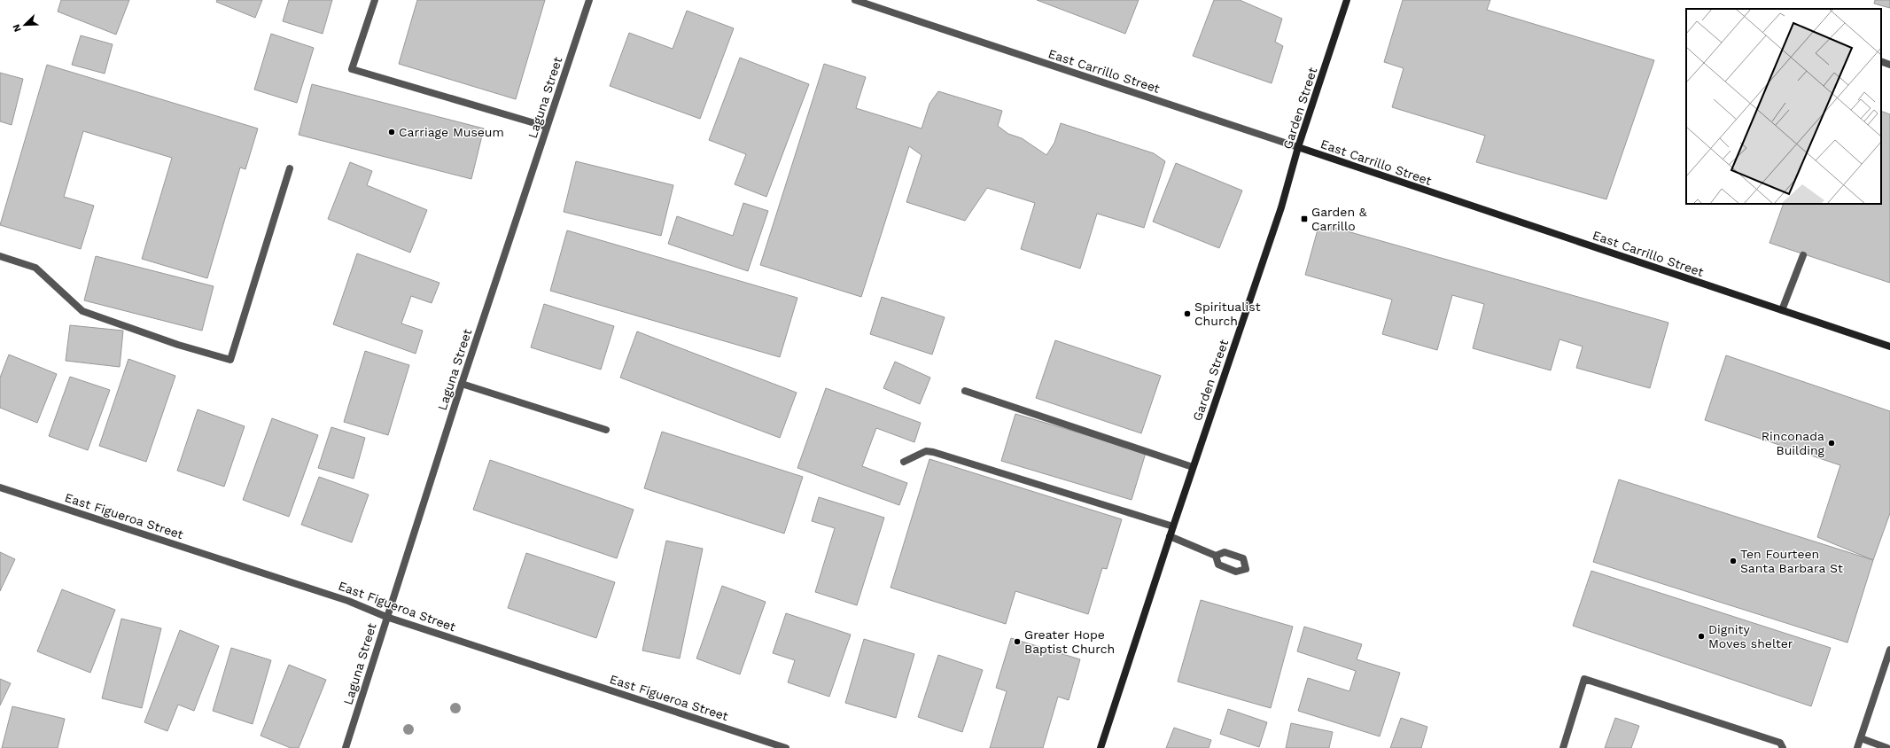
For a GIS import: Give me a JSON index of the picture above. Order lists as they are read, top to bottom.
{
  "streets": {
    "main road": ["East Carrillo Street", "Garden Street"],
    "street": ["Laguna Street", "East Figueroa Street"]
  },
  "crossings": [
    ["East Carrillo Street", "Garden Street"],
    ["Laguna Street", "East Figueroa Street"]
  ],
  "places": {
    "other": [
      "Carriage Museum",
      "Spiritualist Church",
      "Rinconada Building",
      "Ten Fourteen Santa Barbara St",
      "Dignity Moves shelter",
      "Greater Hope Baptist Church"
    ],
    "transit": ["Garden & Carrillo"]
  },
  "north": "bottom left"
}
